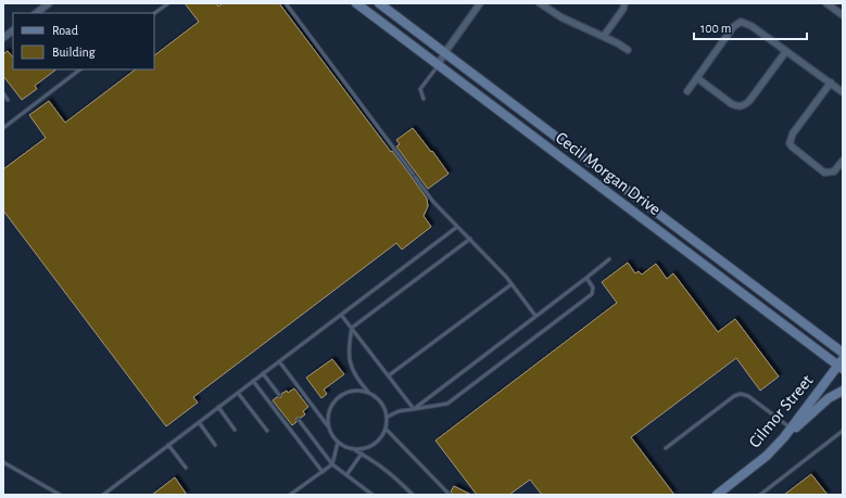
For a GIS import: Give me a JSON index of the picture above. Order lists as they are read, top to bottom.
{
  "streets": {
    "street": ["Cecil Morgan Drive", "Cilmor Street"]
  },
  "crossings": [
    ["Cecil Morgan Drive", "Cilmor Street"]
  ],
  "legend": ["Road", "Building"],
  "scale_bar": "100 m"
}
